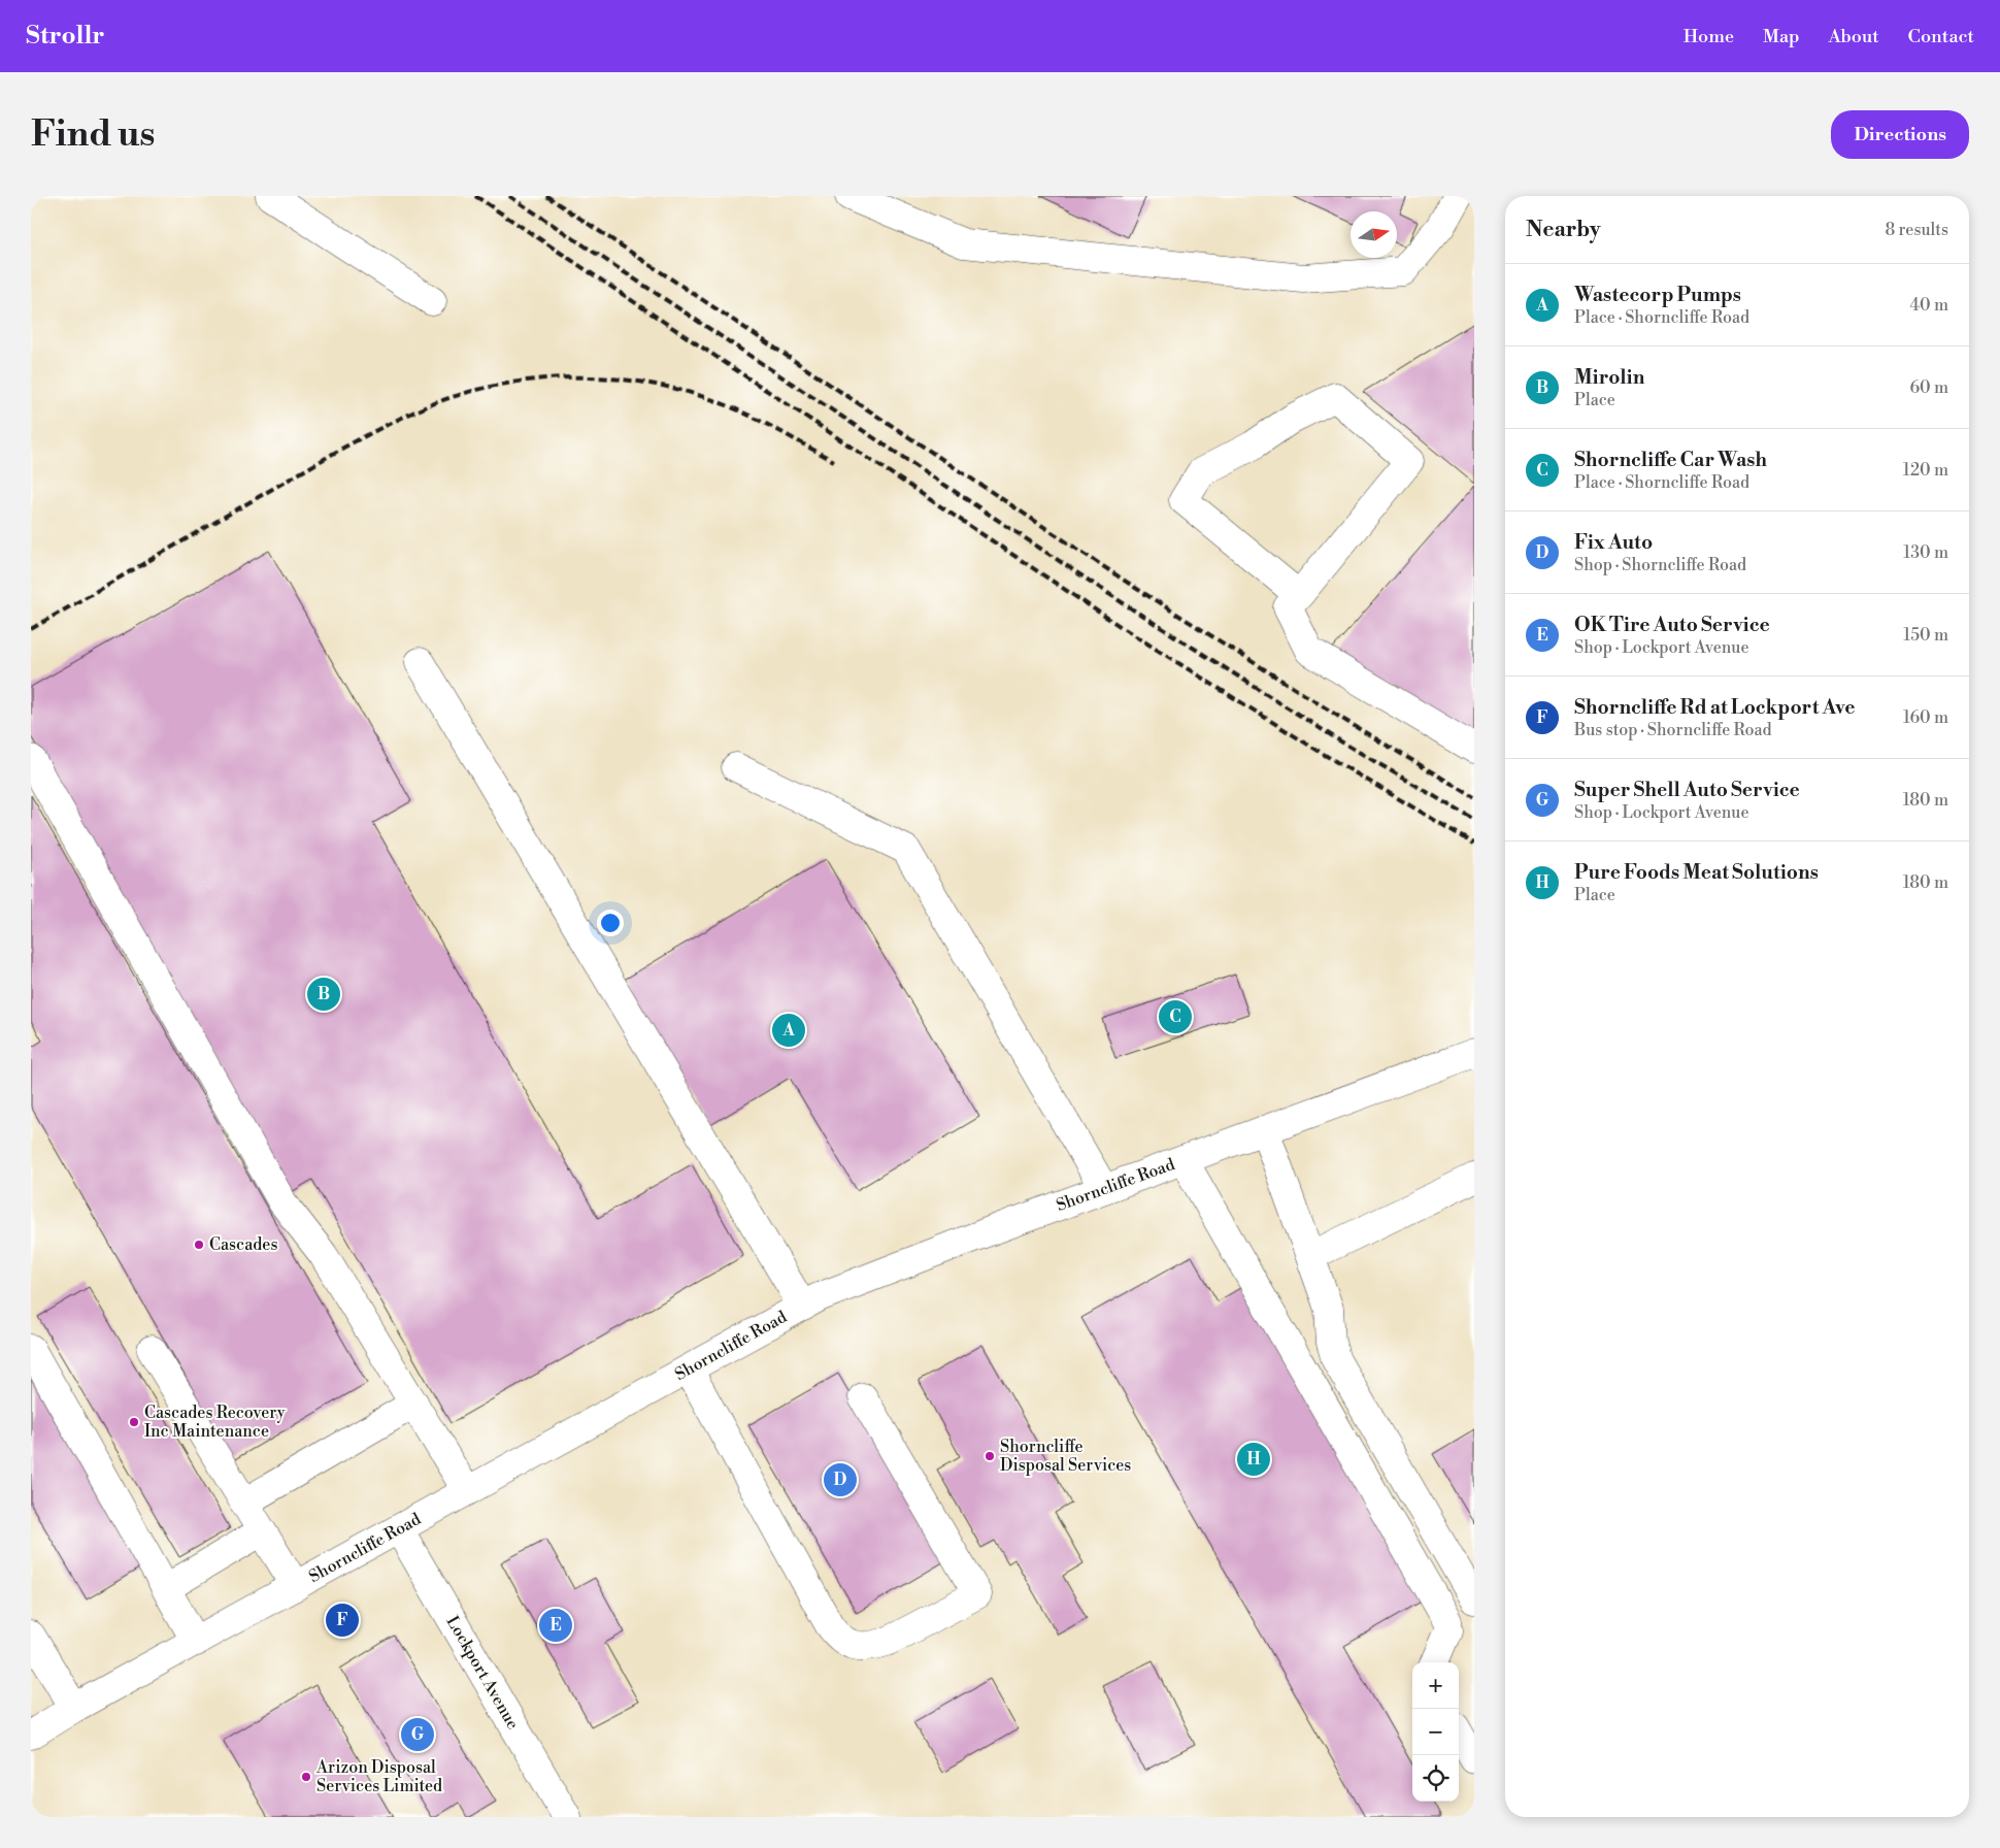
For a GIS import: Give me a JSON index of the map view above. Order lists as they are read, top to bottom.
{
  "streets": {
    "street": ["Shorncliffe Road", "Lockport Avenue"]
  },
  "crossings": [
    ["Shorncliffe Road", "Lockport Avenue"]
  ],
  "places": [
    "Cascades",
    "Cascades Recovery Inc Maintenance",
    "Shorncliffe Disposal Services",
    "Arizon Disposal Services Limited"
  ],
  "north": "right",
  "page": {
    "header": "Strollr",
    "nav": [
      "Home",
      "Map",
      "About",
      "Contact"
    ],
    "buttons": "Directions",
    "title": "Find us",
    "heading": ["Nearby", "8 results"],
    "list": [
      {
        "mark": "A",
        "name": "Wastecorp Pumps",
        "note": "Place · Shorncliffe Road",
        "value": "40 m"
      },
      {
        "mark": "B",
        "name": "Mirolin",
        "note": "Place",
        "value": "60 m"
      },
      {
        "mark": "C",
        "name": "Shorncliffe Car Wash",
        "note": "Place · Shorncliffe Road",
        "value": "120 m"
      },
      {
        "mark": "D",
        "name": "Fix Auto",
        "note": "Shop · Shorncliffe Road",
        "value": "130 m"
      },
      {
        "mark": "E",
        "name": "OK Tire Auto Service",
        "note": "Shop · Lockport Avenue",
        "value": "150 m"
      },
      {
        "mark": "F",
        "name": "Shorncliffe Rd at Lockport Ave",
        "note": "Bus stop · Shorncliffe Road",
        "value": "160 m"
      },
      {
        "mark": "G",
        "name": "Super Shell Auto Service",
        "note": "Shop · Lockport Avenue",
        "value": "180 m"
      },
      {
        "mark": "H",
        "name": "Pure Foods Meat Solutions",
        "note": "Place",
        "value": "180 m"
      }
    ],
    "pins": [
      "B",
      "C",
      "A",
      "H",
      "D",
      "F",
      "E",
      "G"
    ],
    "map_buttons": ["+", "−"]
  }
}
